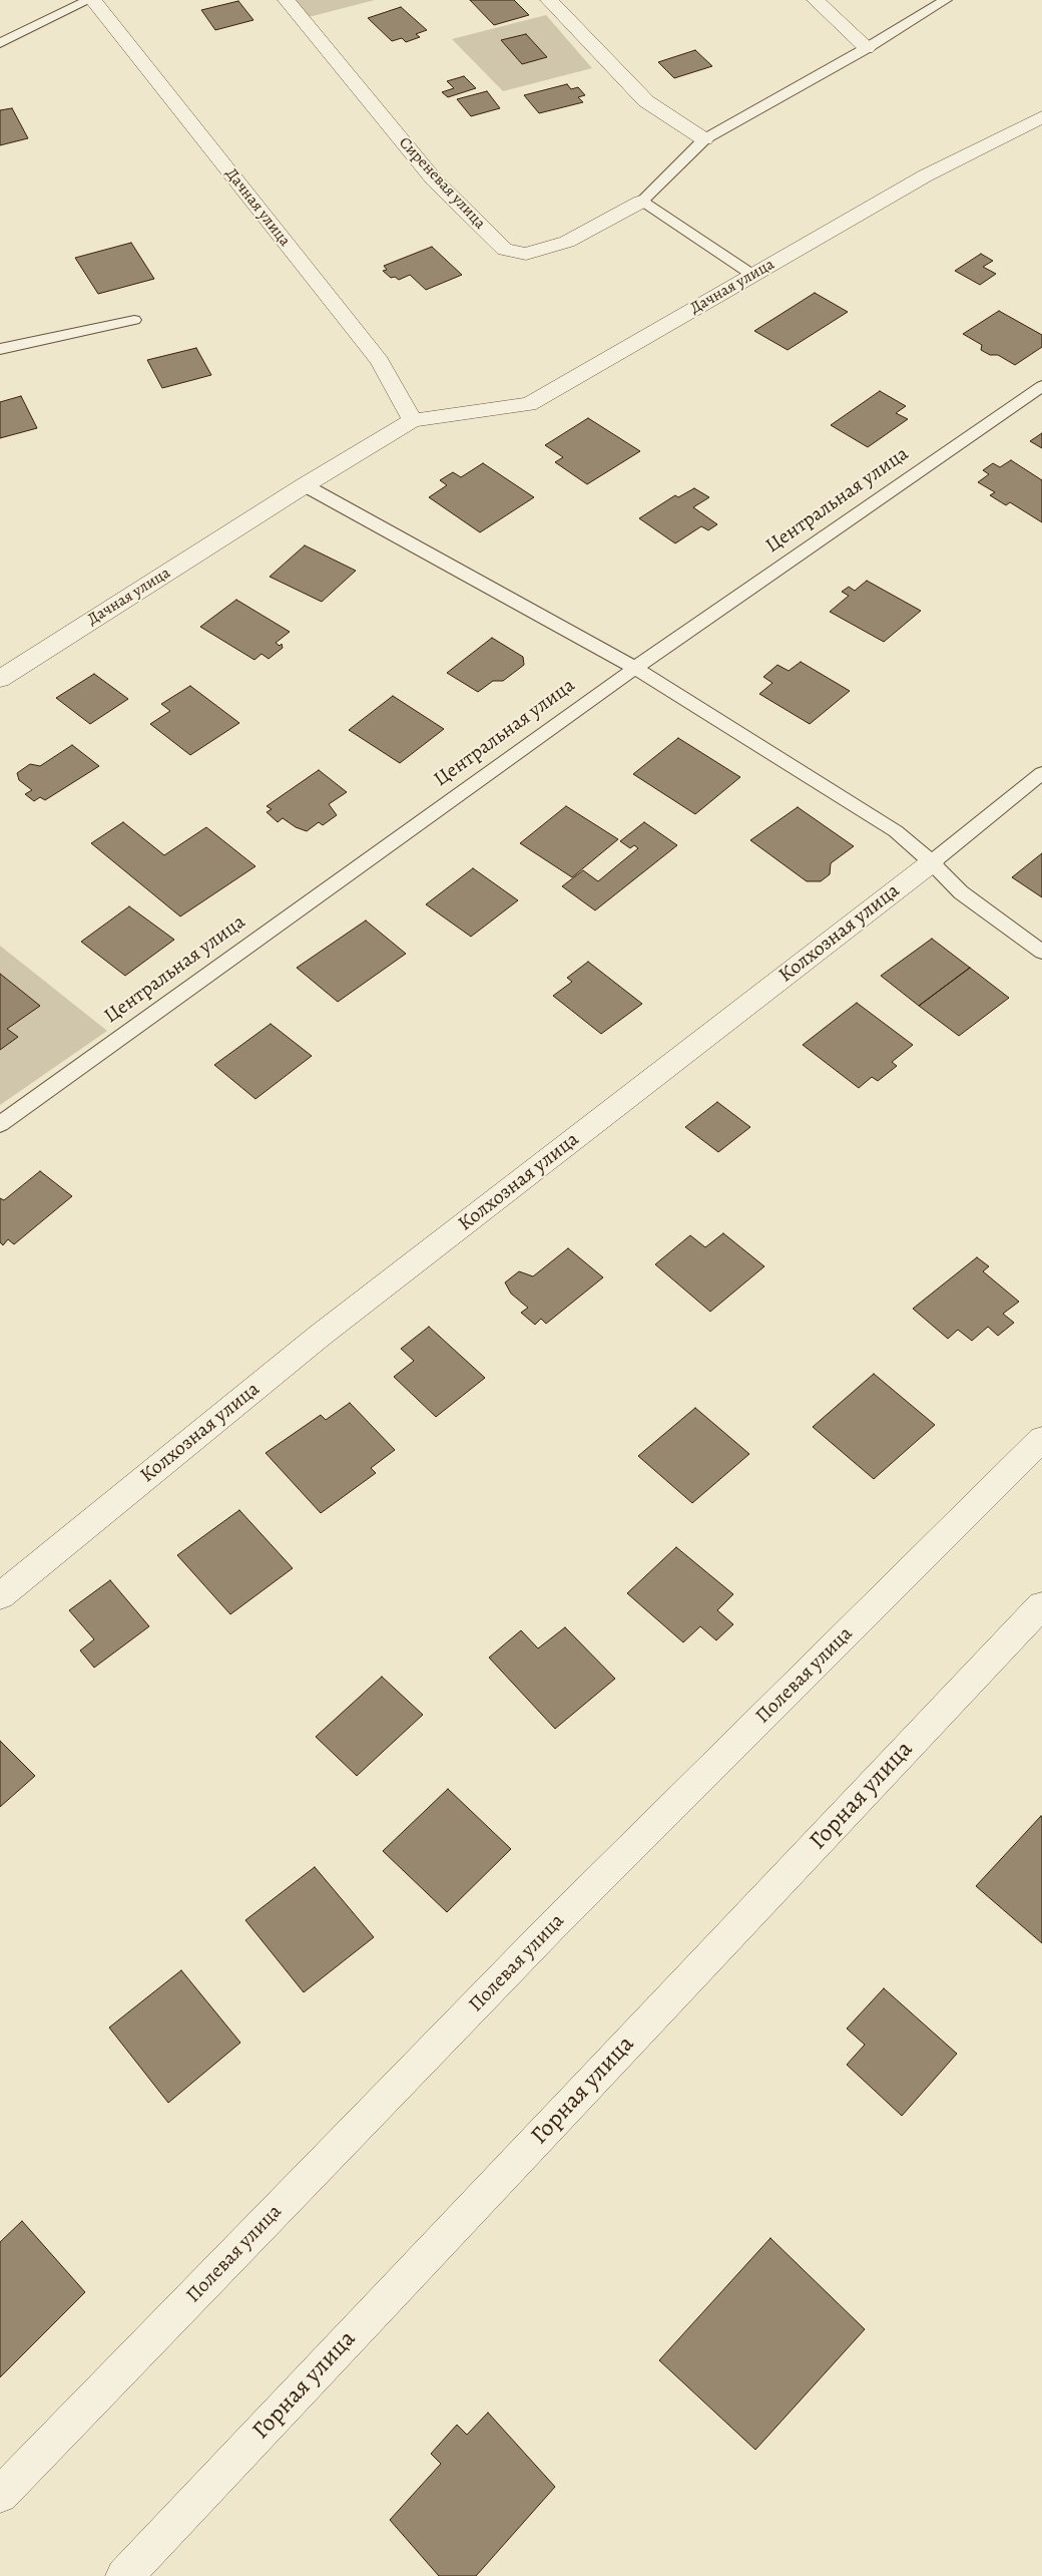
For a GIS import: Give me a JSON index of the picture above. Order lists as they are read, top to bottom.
{
  "streets": {
    "street": [
      "Сиреневая улица",
      "Дачная улица",
      "Колхозная улица",
      "Полевая улица",
      "Горная улица"
    ],
    "lane": ["Центральная улица"]
  }
}
